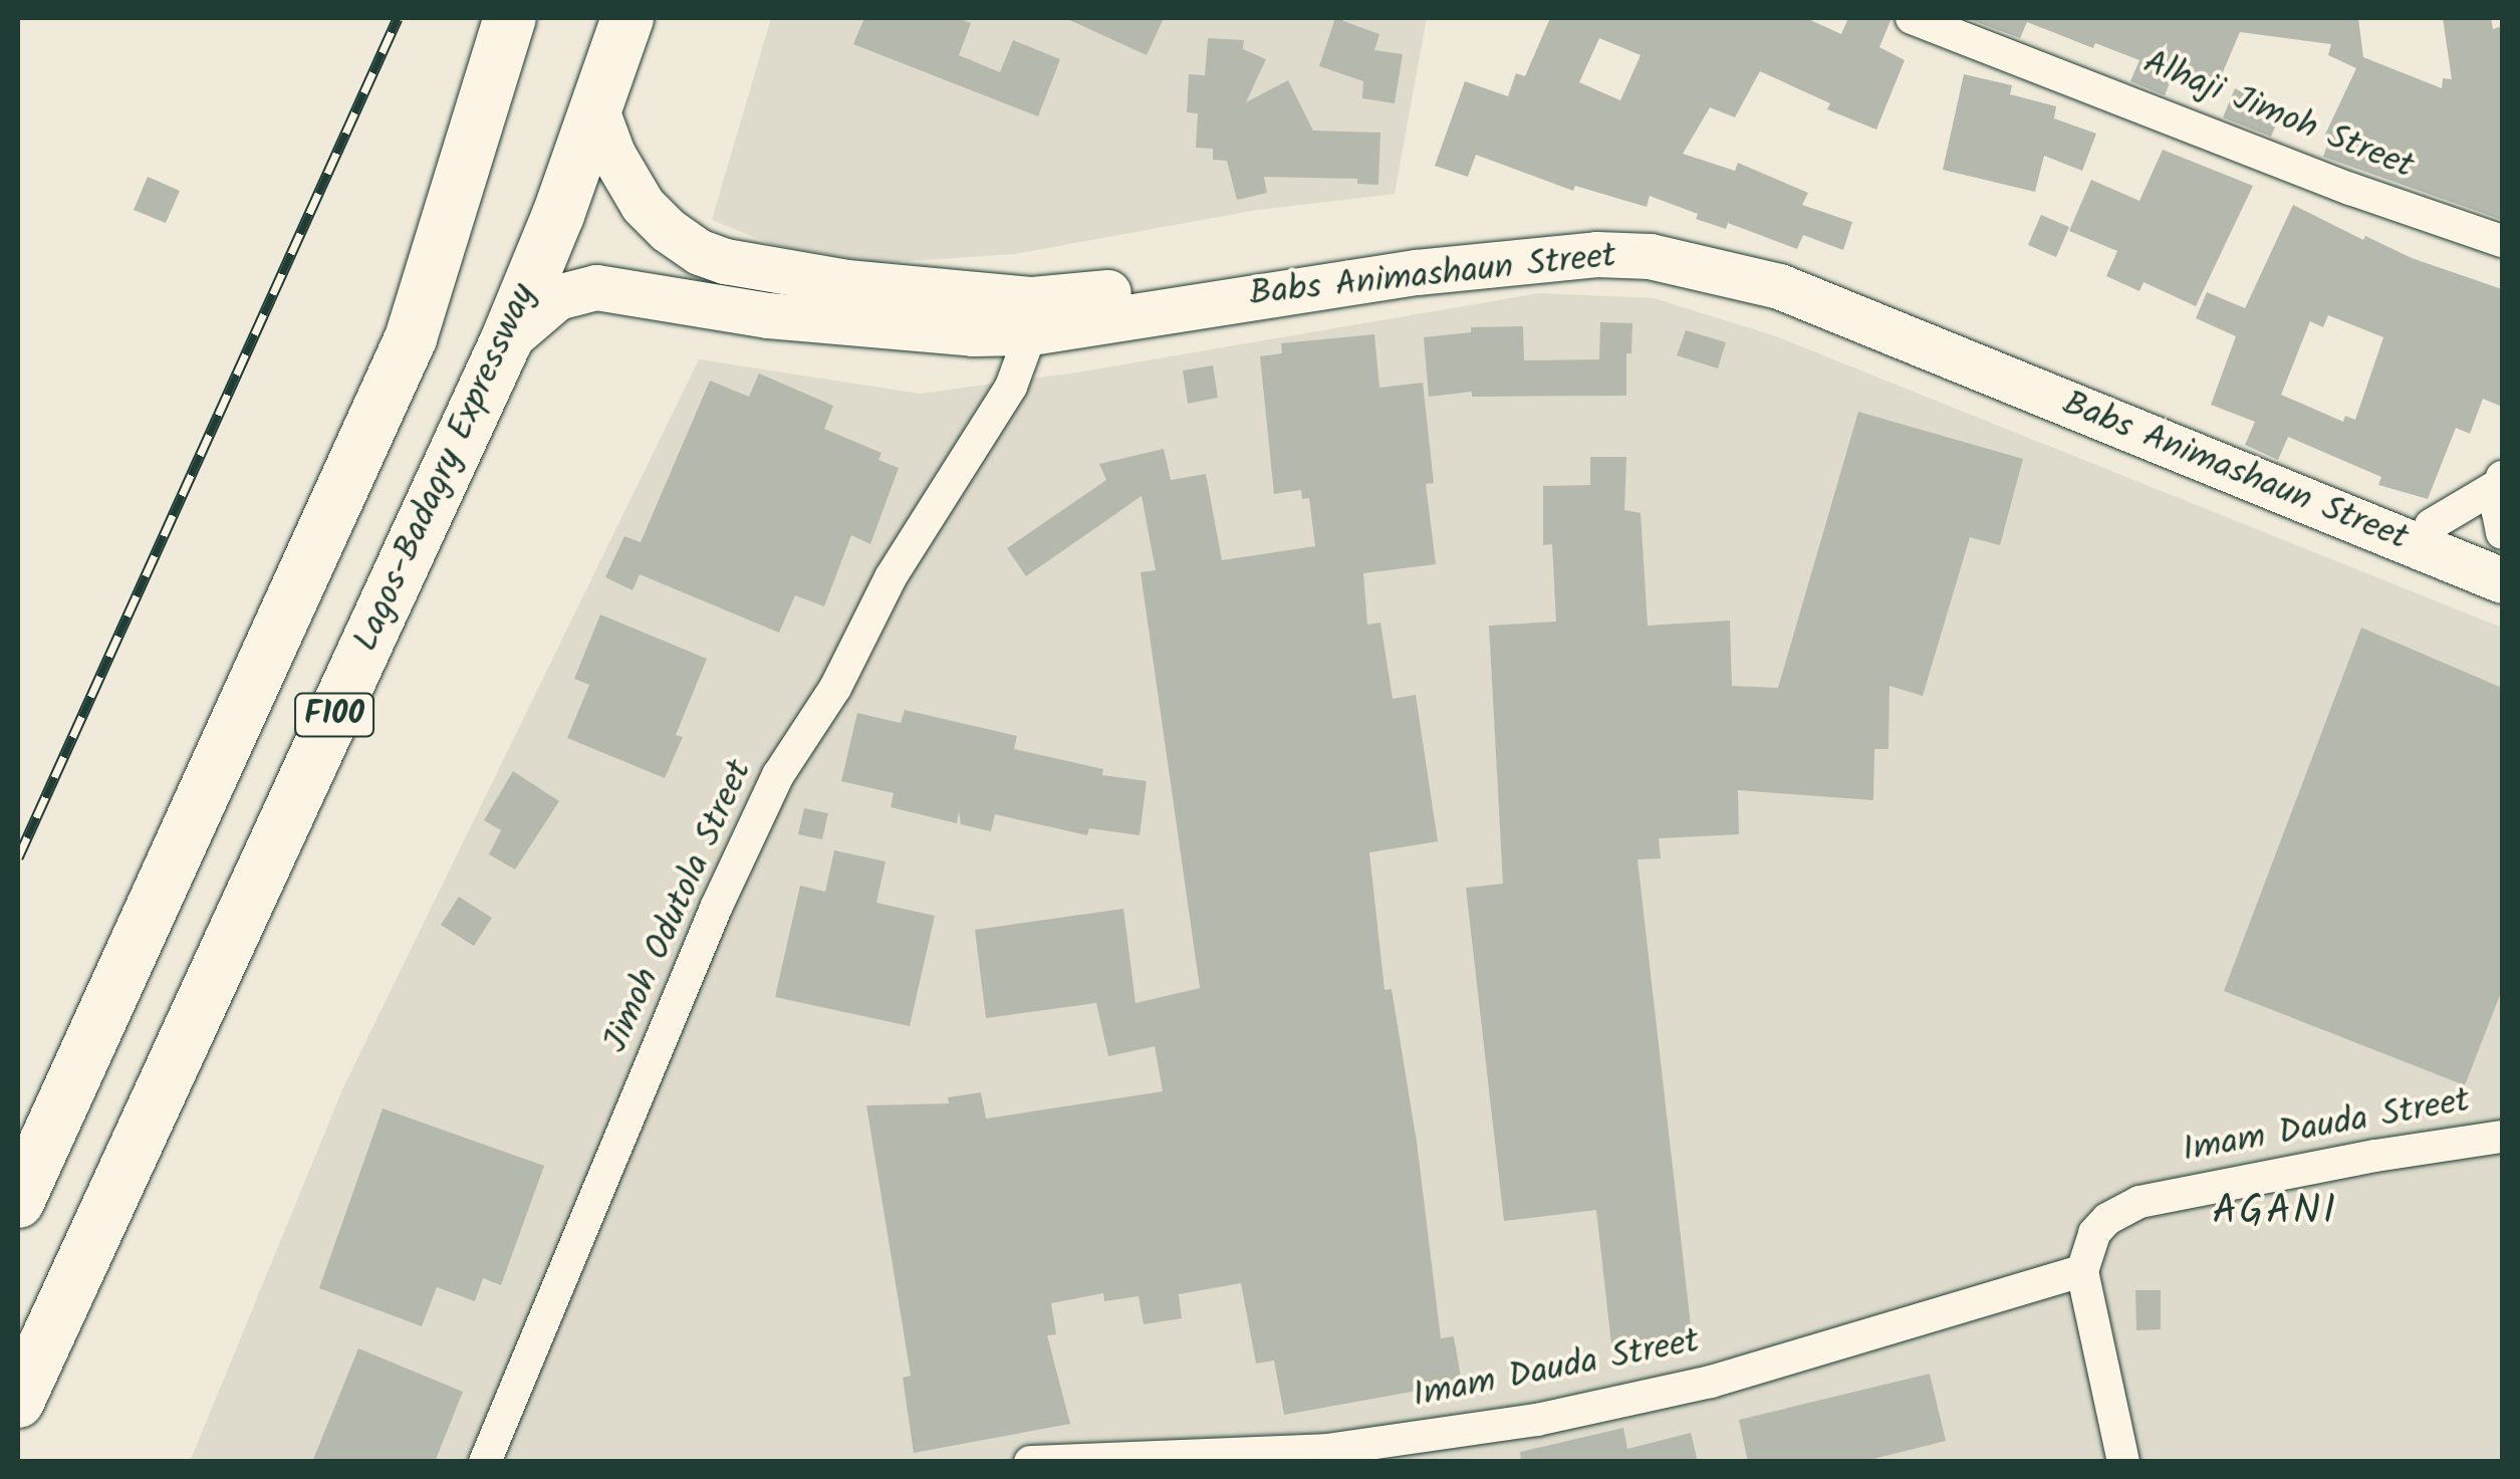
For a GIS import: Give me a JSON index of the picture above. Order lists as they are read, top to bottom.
{
  "streets": {
    "highway": ["Lagos-Badagry Expressway", "F100"],
    "main road": ["Babs Animashaun Street"],
    "street": ["Alhaji Jimoh Street", "Jimoh Odutola Street", "Imam Dauda Street"]
  },
  "crossings": [
    ["Babs Animashaun Street", "Lagos-Badagry Expressway"],
    ["Babs Animashaun Street", "Jimoh Odutola Street"]
  ],
  "districts": ["AGANI"]
}
